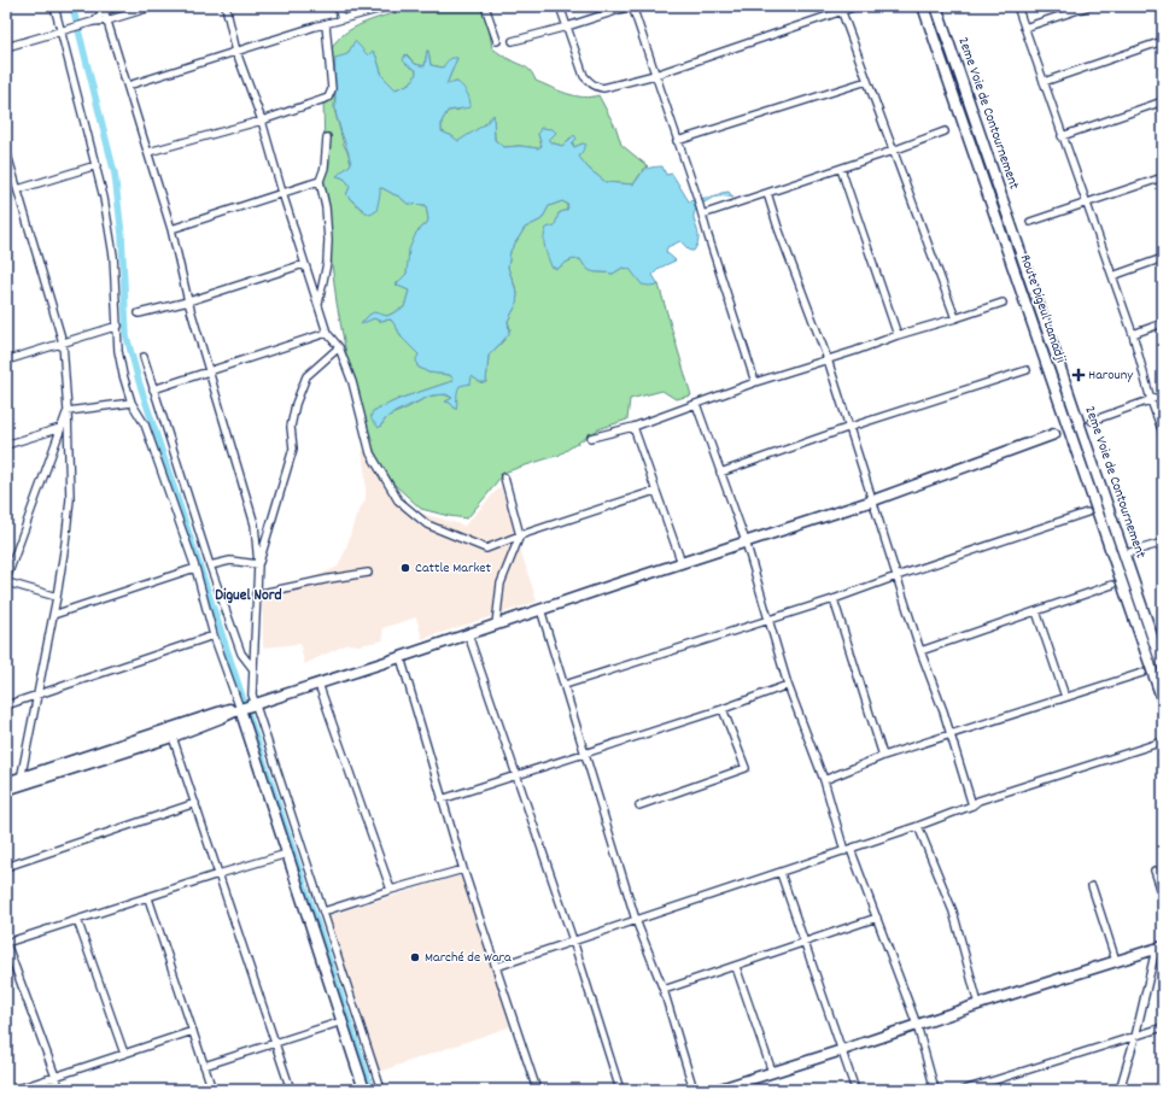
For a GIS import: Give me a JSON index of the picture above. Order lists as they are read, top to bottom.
{
  "streets": {
    "street": ["2eme Voie de Contournement", "Route Digeul Lamadji"]
  },
  "districts": ["Diguel Nord"],
  "places": {
    "health": ["Harouny"],
    "other": ["Cattle Market", "Marché de Wara"]
  }
}
